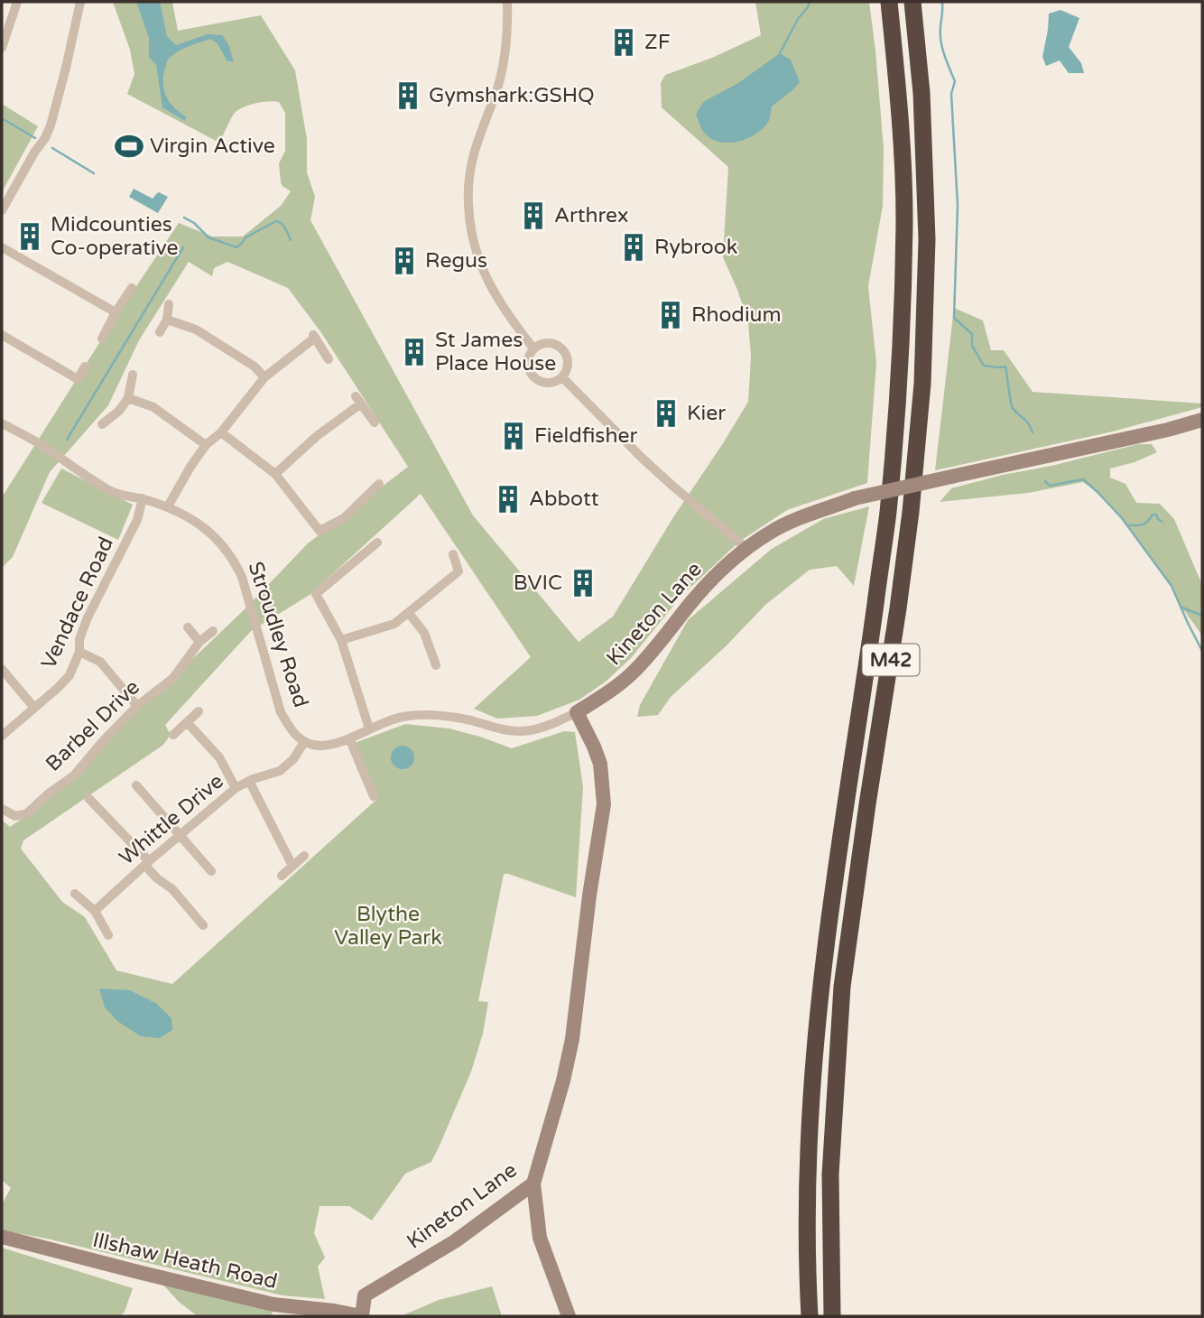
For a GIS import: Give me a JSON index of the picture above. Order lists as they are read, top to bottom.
{
  "streets": {
    "highway": ["M42"],
    "street": [
      "Vendace Road",
      "Kineton Lane",
      "Stroudley Road",
      "Barbel Drive",
      "Whittle Drive",
      "Illshaw Heath Road"
    ]
  },
  "crossings": [
    ["Vendace Road", "Stroudley Road"],
    ["Kineton Lane", "Illshaw Heath Road"],
    ["Stroudley Road", "Whittle Drive"]
  ],
  "parks": ["Blythe Valley Park"],
  "places": {
    "building": [
      "ZF",
      "Gymshark:GSHQ",
      "Arthrex",
      "Midcounties Co-operative",
      "Rybrook",
      "Regus",
      "Rhodium",
      "St James Place House",
      "Kier",
      "Fieldfisher",
      "Abbott",
      "BVIC"
    ],
    "sports": ["Virgin Active"]
  }
}
